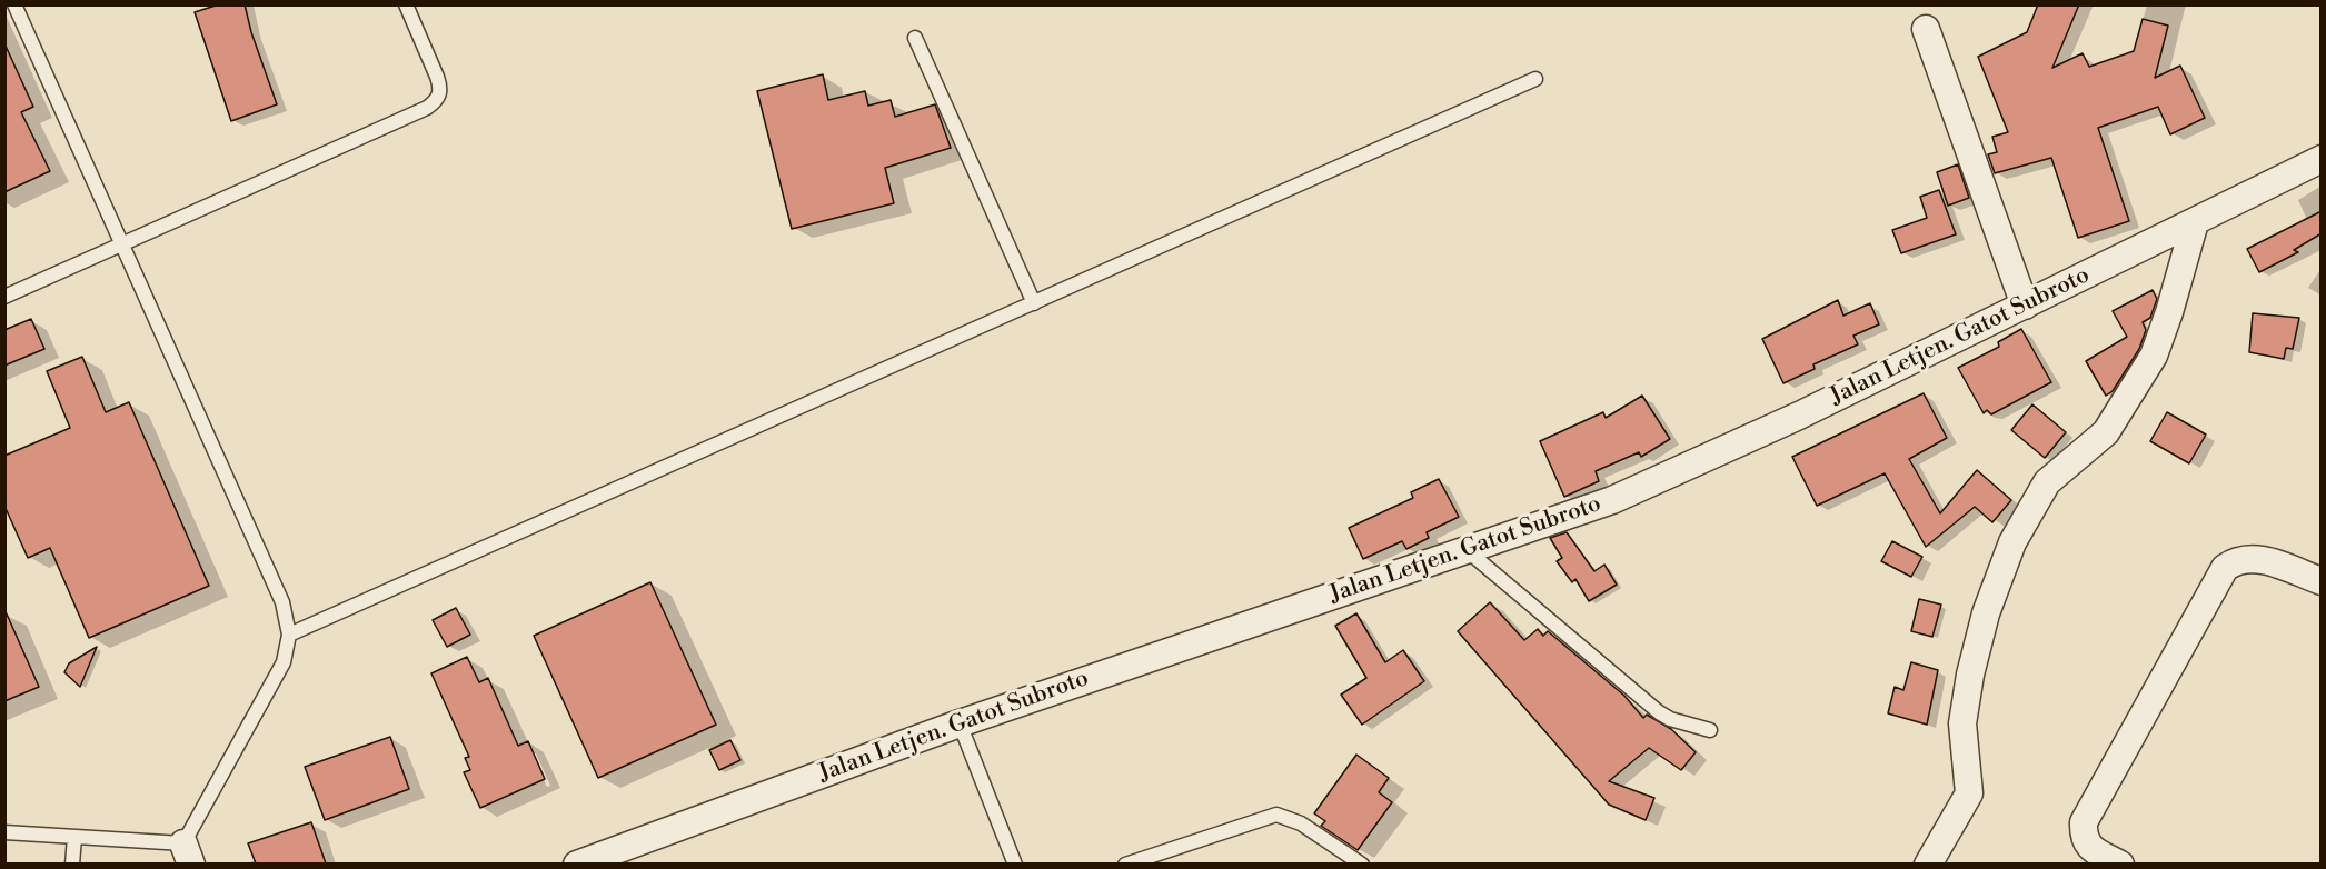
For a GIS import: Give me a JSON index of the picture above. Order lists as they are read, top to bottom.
{
  "streets": {
    "street": ["Jalan Letjen. Gatot Subroto"]
  }
}
